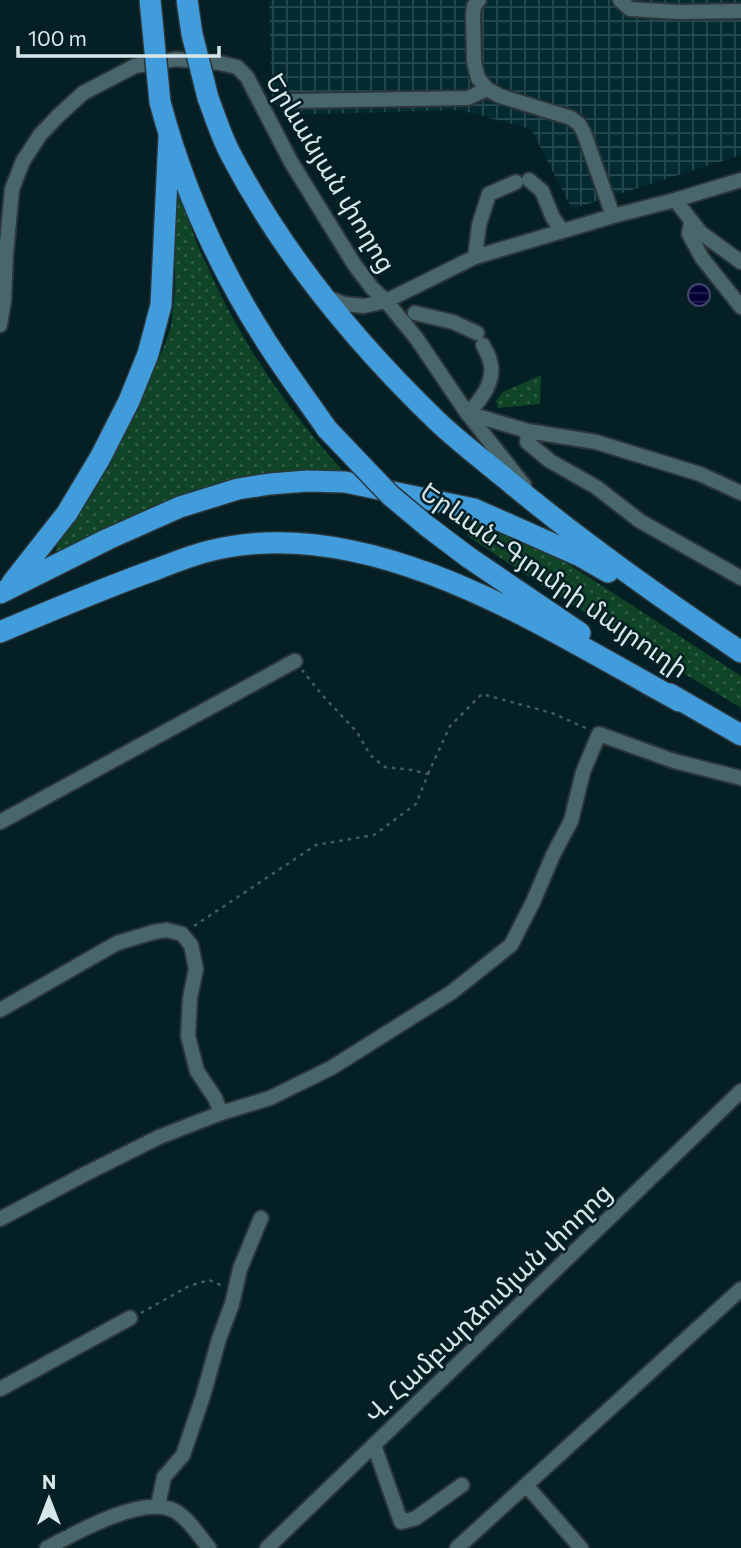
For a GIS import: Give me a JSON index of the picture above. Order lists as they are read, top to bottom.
{
  "streets": {
    "highway": ["Երևան-Գյումրի մայրուղի"],
    "street": ["Երևանյան փողոց", "Վ. Համբարձումյան փողոց"]
  },
  "crossings": [
    ["Երևանյան փողոց", "Երևան-Գյումրի մայրուղի"]
  ],
  "scale_bar": "100 m",
  "north": "top"
}
